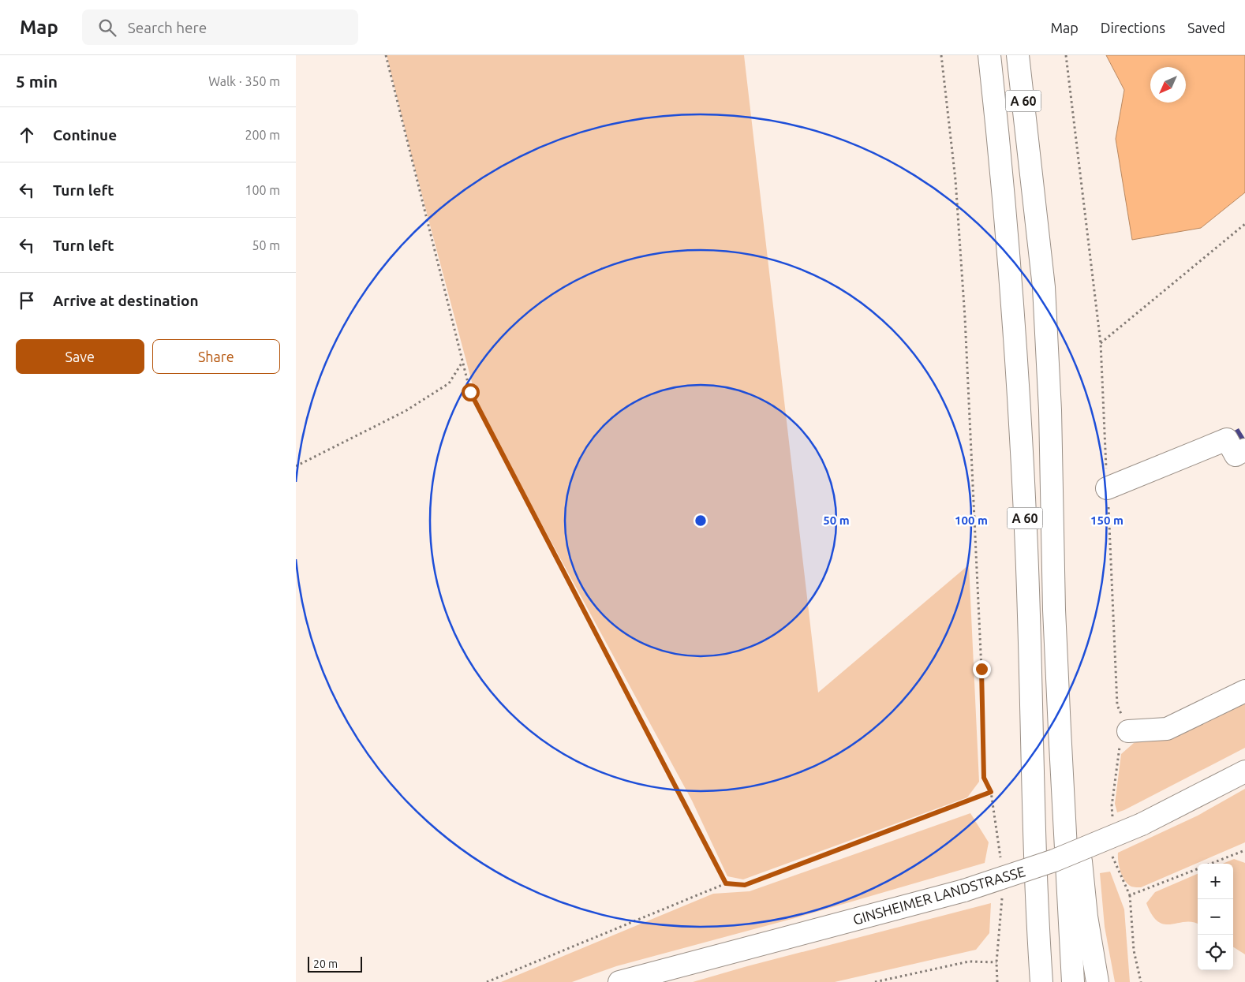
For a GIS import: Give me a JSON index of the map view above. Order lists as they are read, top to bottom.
{
  "streets": {
    "main road": ["A 60", "GINSHEIMER LANDSTRASSE"]
  },
  "scale_bar": "20 m",
  "north": "bottom left",
  "page": {
    "header": "Map",
    "search": "Search here",
    "nav": ["Map", "Directions", "Saved"],
    "heading": ["5 min", "Walk · 350 m"],
    "list": [
      ["Continue", "200 m"],
      ["Turn left", "100 m"],
      ["Turn left", "50 m"],
      "Arrive at destination"
    ],
    "buttons": ["Save", "Share"],
    "map_buttons": ["+", "−"],
    "scale": "20 m"
  },
  "rings": ["50 m", "100 m", "150 m"]
}
